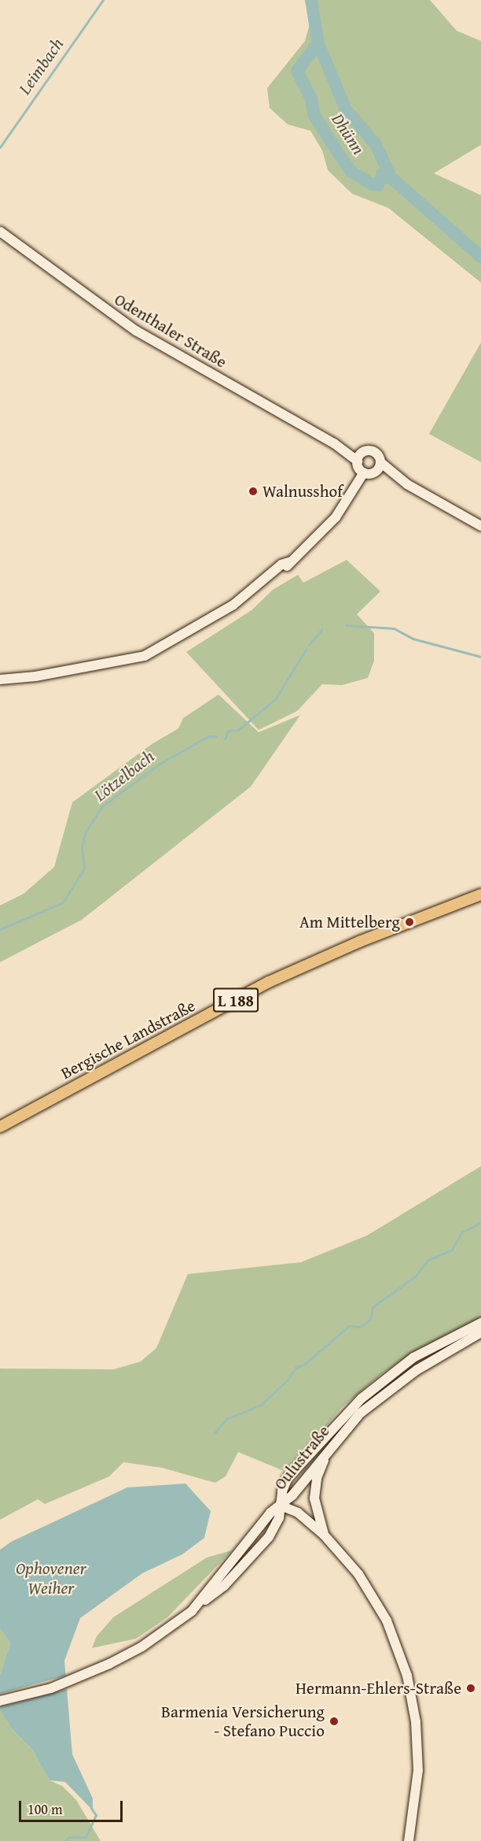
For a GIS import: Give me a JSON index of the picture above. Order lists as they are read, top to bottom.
{
  "streets": {
    "main road": [
      "Odenthaler Straße",
      "L 188",
      "Bergische Landstraße",
      "Oulustraße"
    ]
  },
  "water": [
    "Leimbach",
    "Dhünn",
    "Lötzelbach",
    "Ophovener Weiher"
  ],
  "places": [
    "Walnusshof",
    "Am Mittelberg",
    "Hermann-Ehlers-Straße",
    "Barmenia Versicherung - Stefano Puccio"
  ],
  "scale_bar": "100 m"
}
